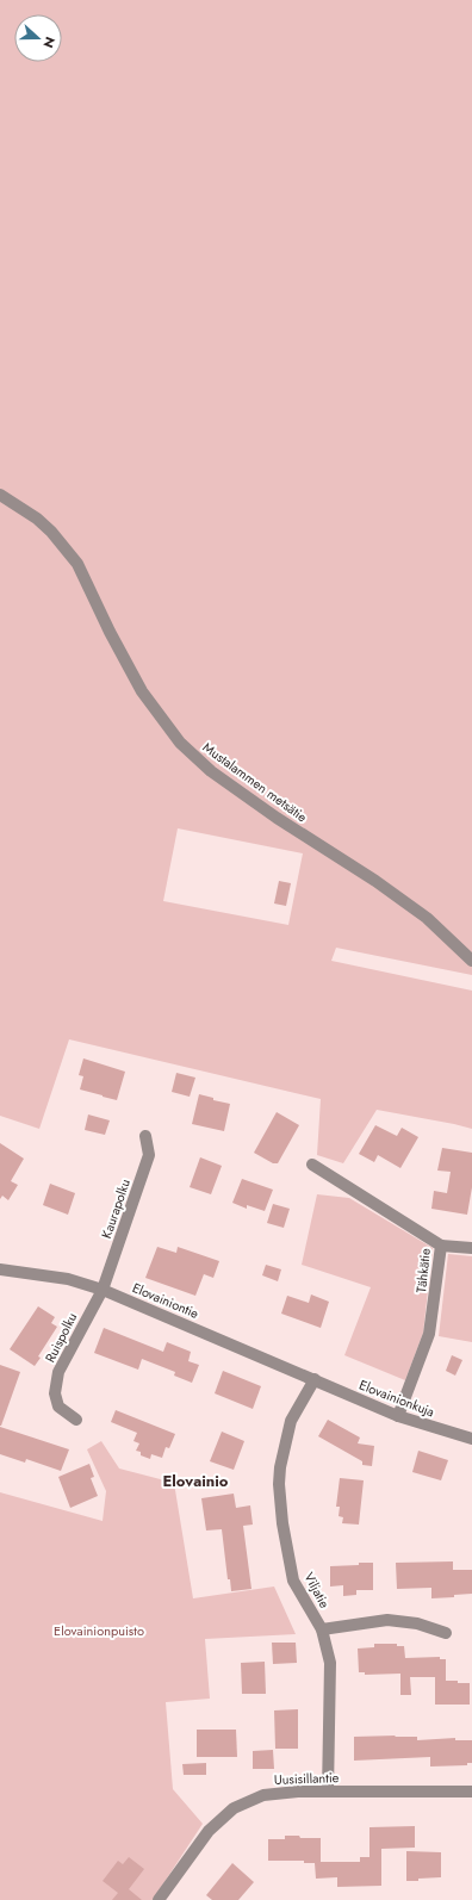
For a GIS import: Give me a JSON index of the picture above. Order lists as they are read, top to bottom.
{
  "streets": {
    "street": [
      "Mustalammen metsätie",
      "Kaurapolku",
      "Tähkätie",
      "Elovainiontie",
      "Ruispolku",
      "Elovainionkuja",
      "Viljatie",
      "Uusisillantie"
    ]
  },
  "crossings": [
    ["Kaurapolku", "Elovainiontie"],
    ["Kaurapolku", "Ruispolku"],
    ["Tähkätie", "Elovainionkuja"],
    ["Elovainiontie", "Ruispolku"],
    ["Elovainiontie", "Elovainionkuja"],
    ["Elovainiontie", "Viljatie"],
    ["Elovainionkuja", "Viljatie"],
    ["Viljatie", "Uusisillantie"]
  ],
  "districts": ["Elovainio"],
  "parks": ["Elovainionpuisto"],
  "north": "right"
}
